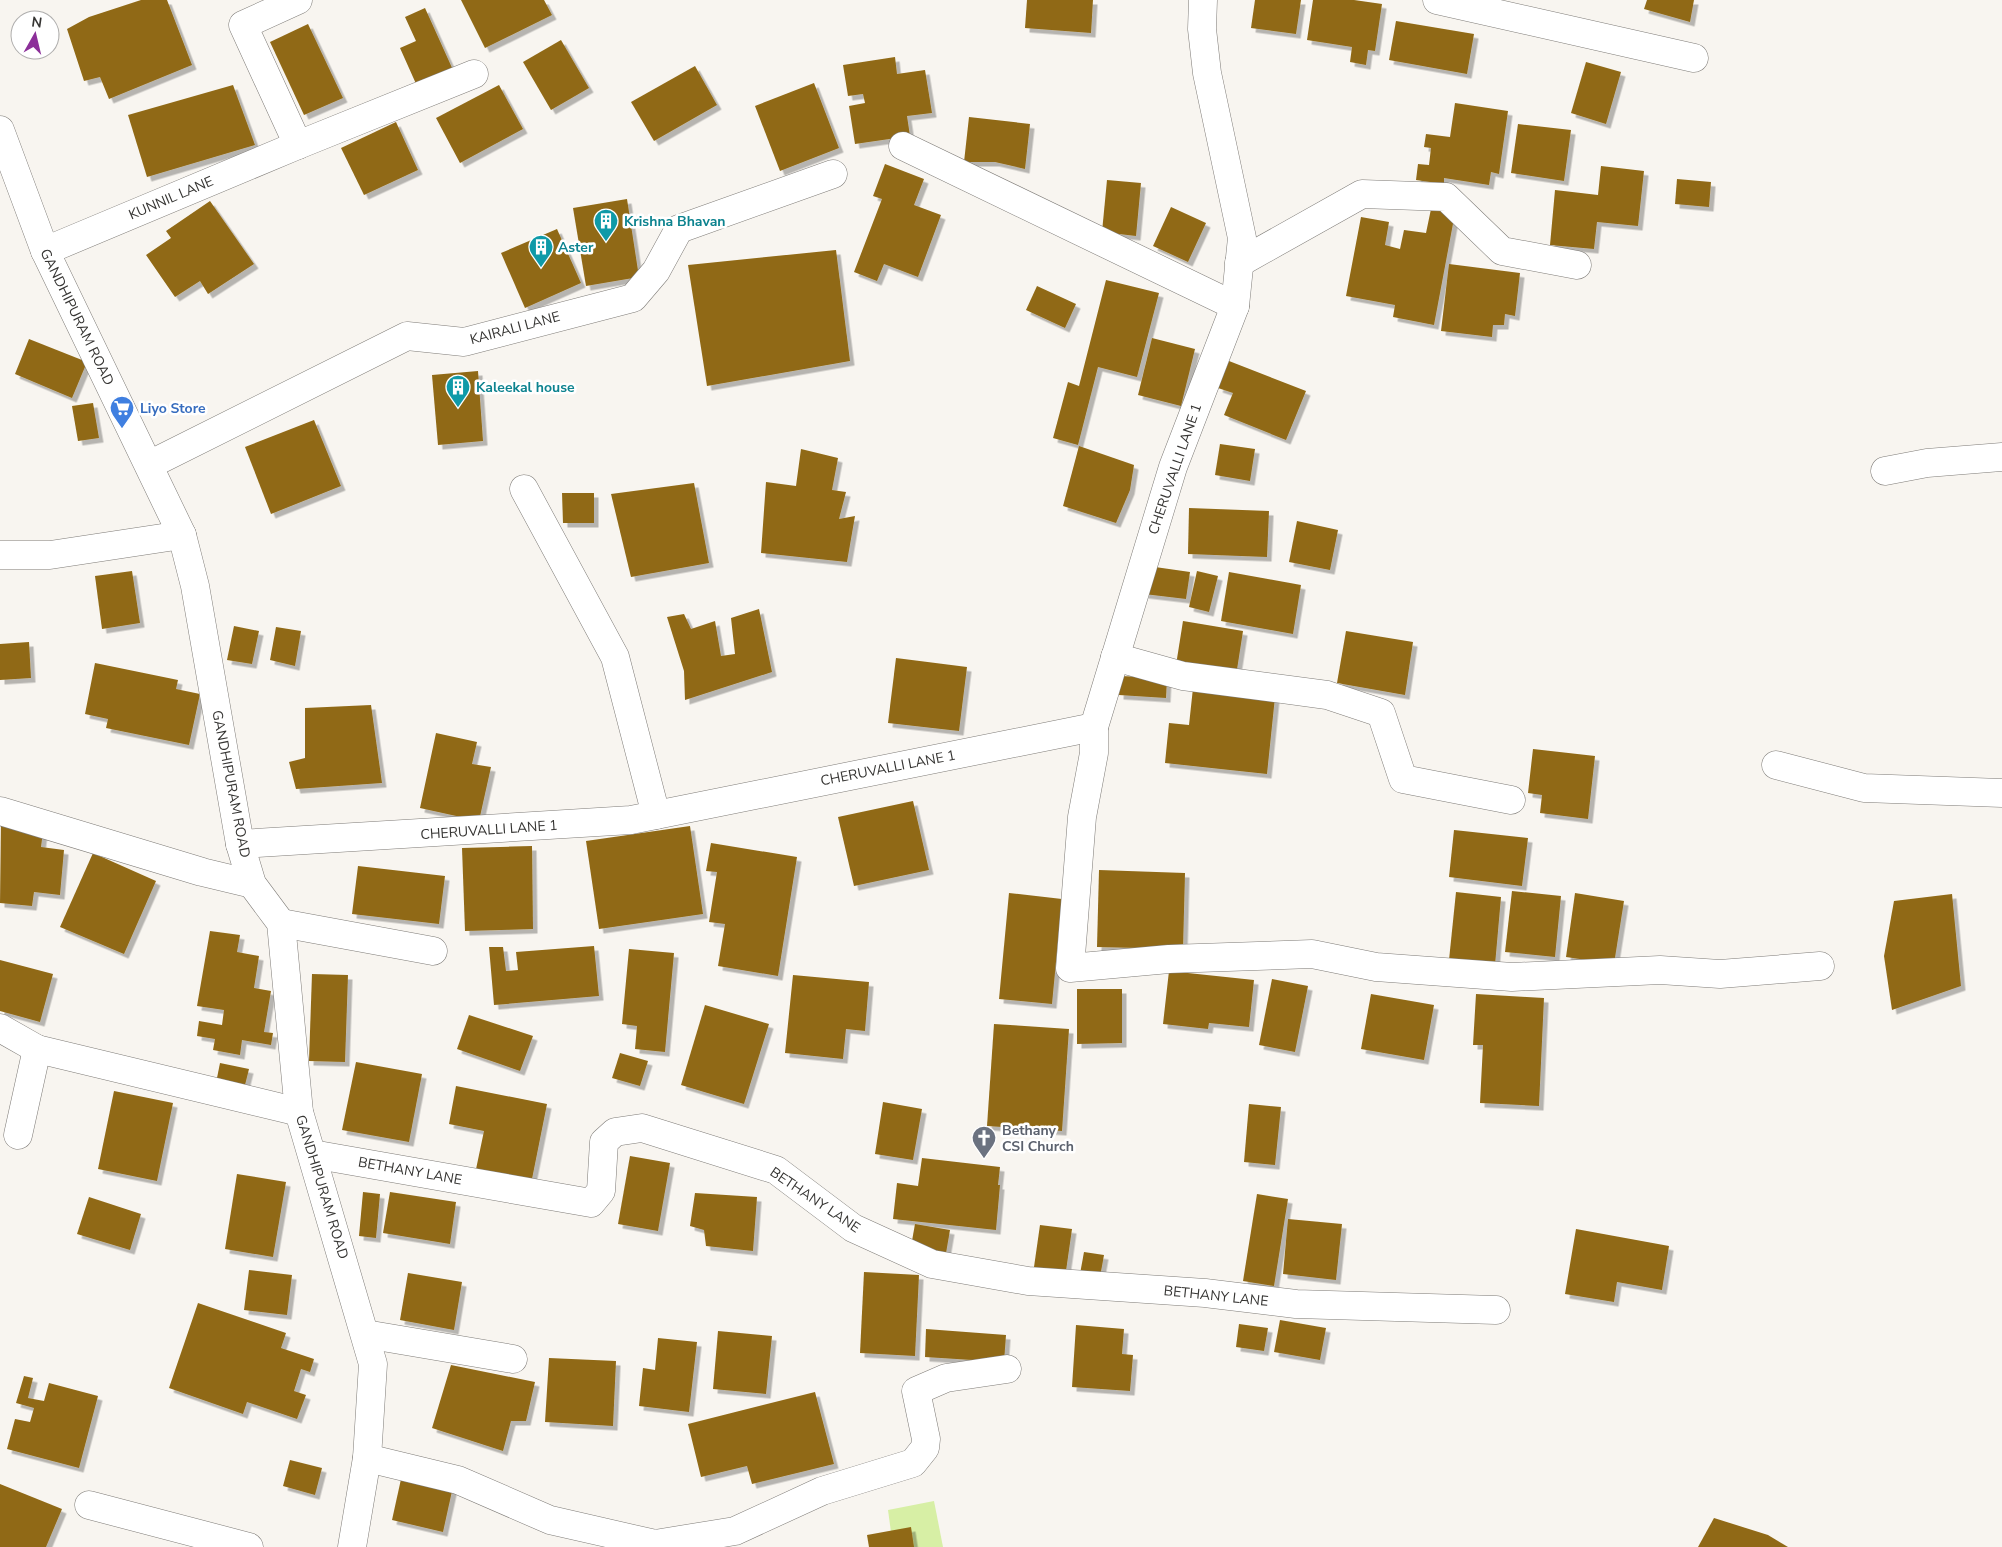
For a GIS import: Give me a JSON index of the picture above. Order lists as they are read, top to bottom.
{
  "streets": {
    "street": [
      "KUNNIL LANE",
      "GANDHIPURAM ROAD",
      "KAIRALI LANE",
      "CHERUVALLI LANE 1",
      "BETHANY LANE"
    ]
  },
  "crossings": [
    ["KUNNIL LANE", "GANDHIPURAM ROAD"],
    ["GANDHIPURAM ROAD", "KAIRALI LANE"],
    ["GANDHIPURAM ROAD", "CHERUVALLI LANE 1"],
    ["GANDHIPURAM ROAD", "BETHANY LANE"]
  ],
  "places": {
    "building": ["Krishna Bhavan", "Aster", "Kaleekal house"],
    "supermarket": ["Liyo Store"],
    "church": ["Bethany CSI Church"]
  },
  "north": "top"
}
